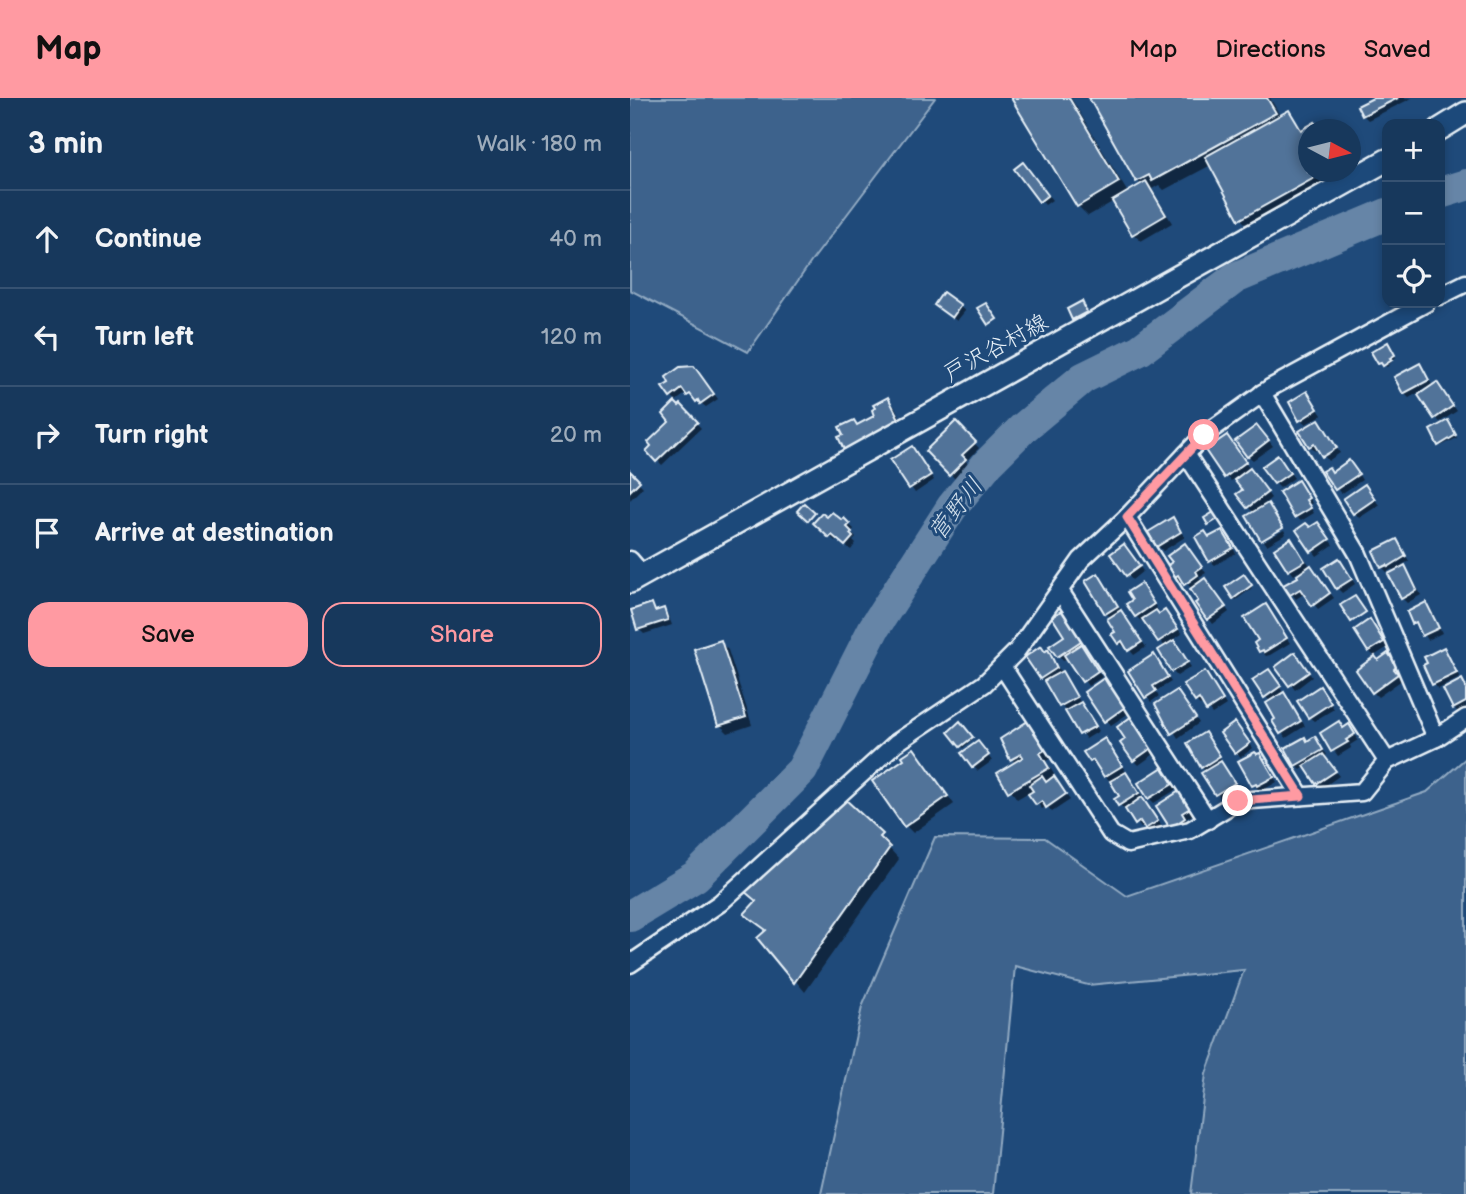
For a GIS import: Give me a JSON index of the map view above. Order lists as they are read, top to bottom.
{
  "streets": {
    "main road": ["戸沢谷村線"]
  },
  "water": ["菅野川"],
  "north": "right",
  "page": {
    "header": "Map",
    "nav": ["Map", "Directions", "Saved"],
    "heading": ["3 min", "Walk · 180 m"],
    "map_buttons": ["+", "−"],
    "list": [
      ["Continue", "40 m"],
      ["Turn left", "120 m"],
      ["Turn right", "20 m"],
      "Arrive at destination"
    ],
    "buttons": ["Save", "Share"]
  }
}
